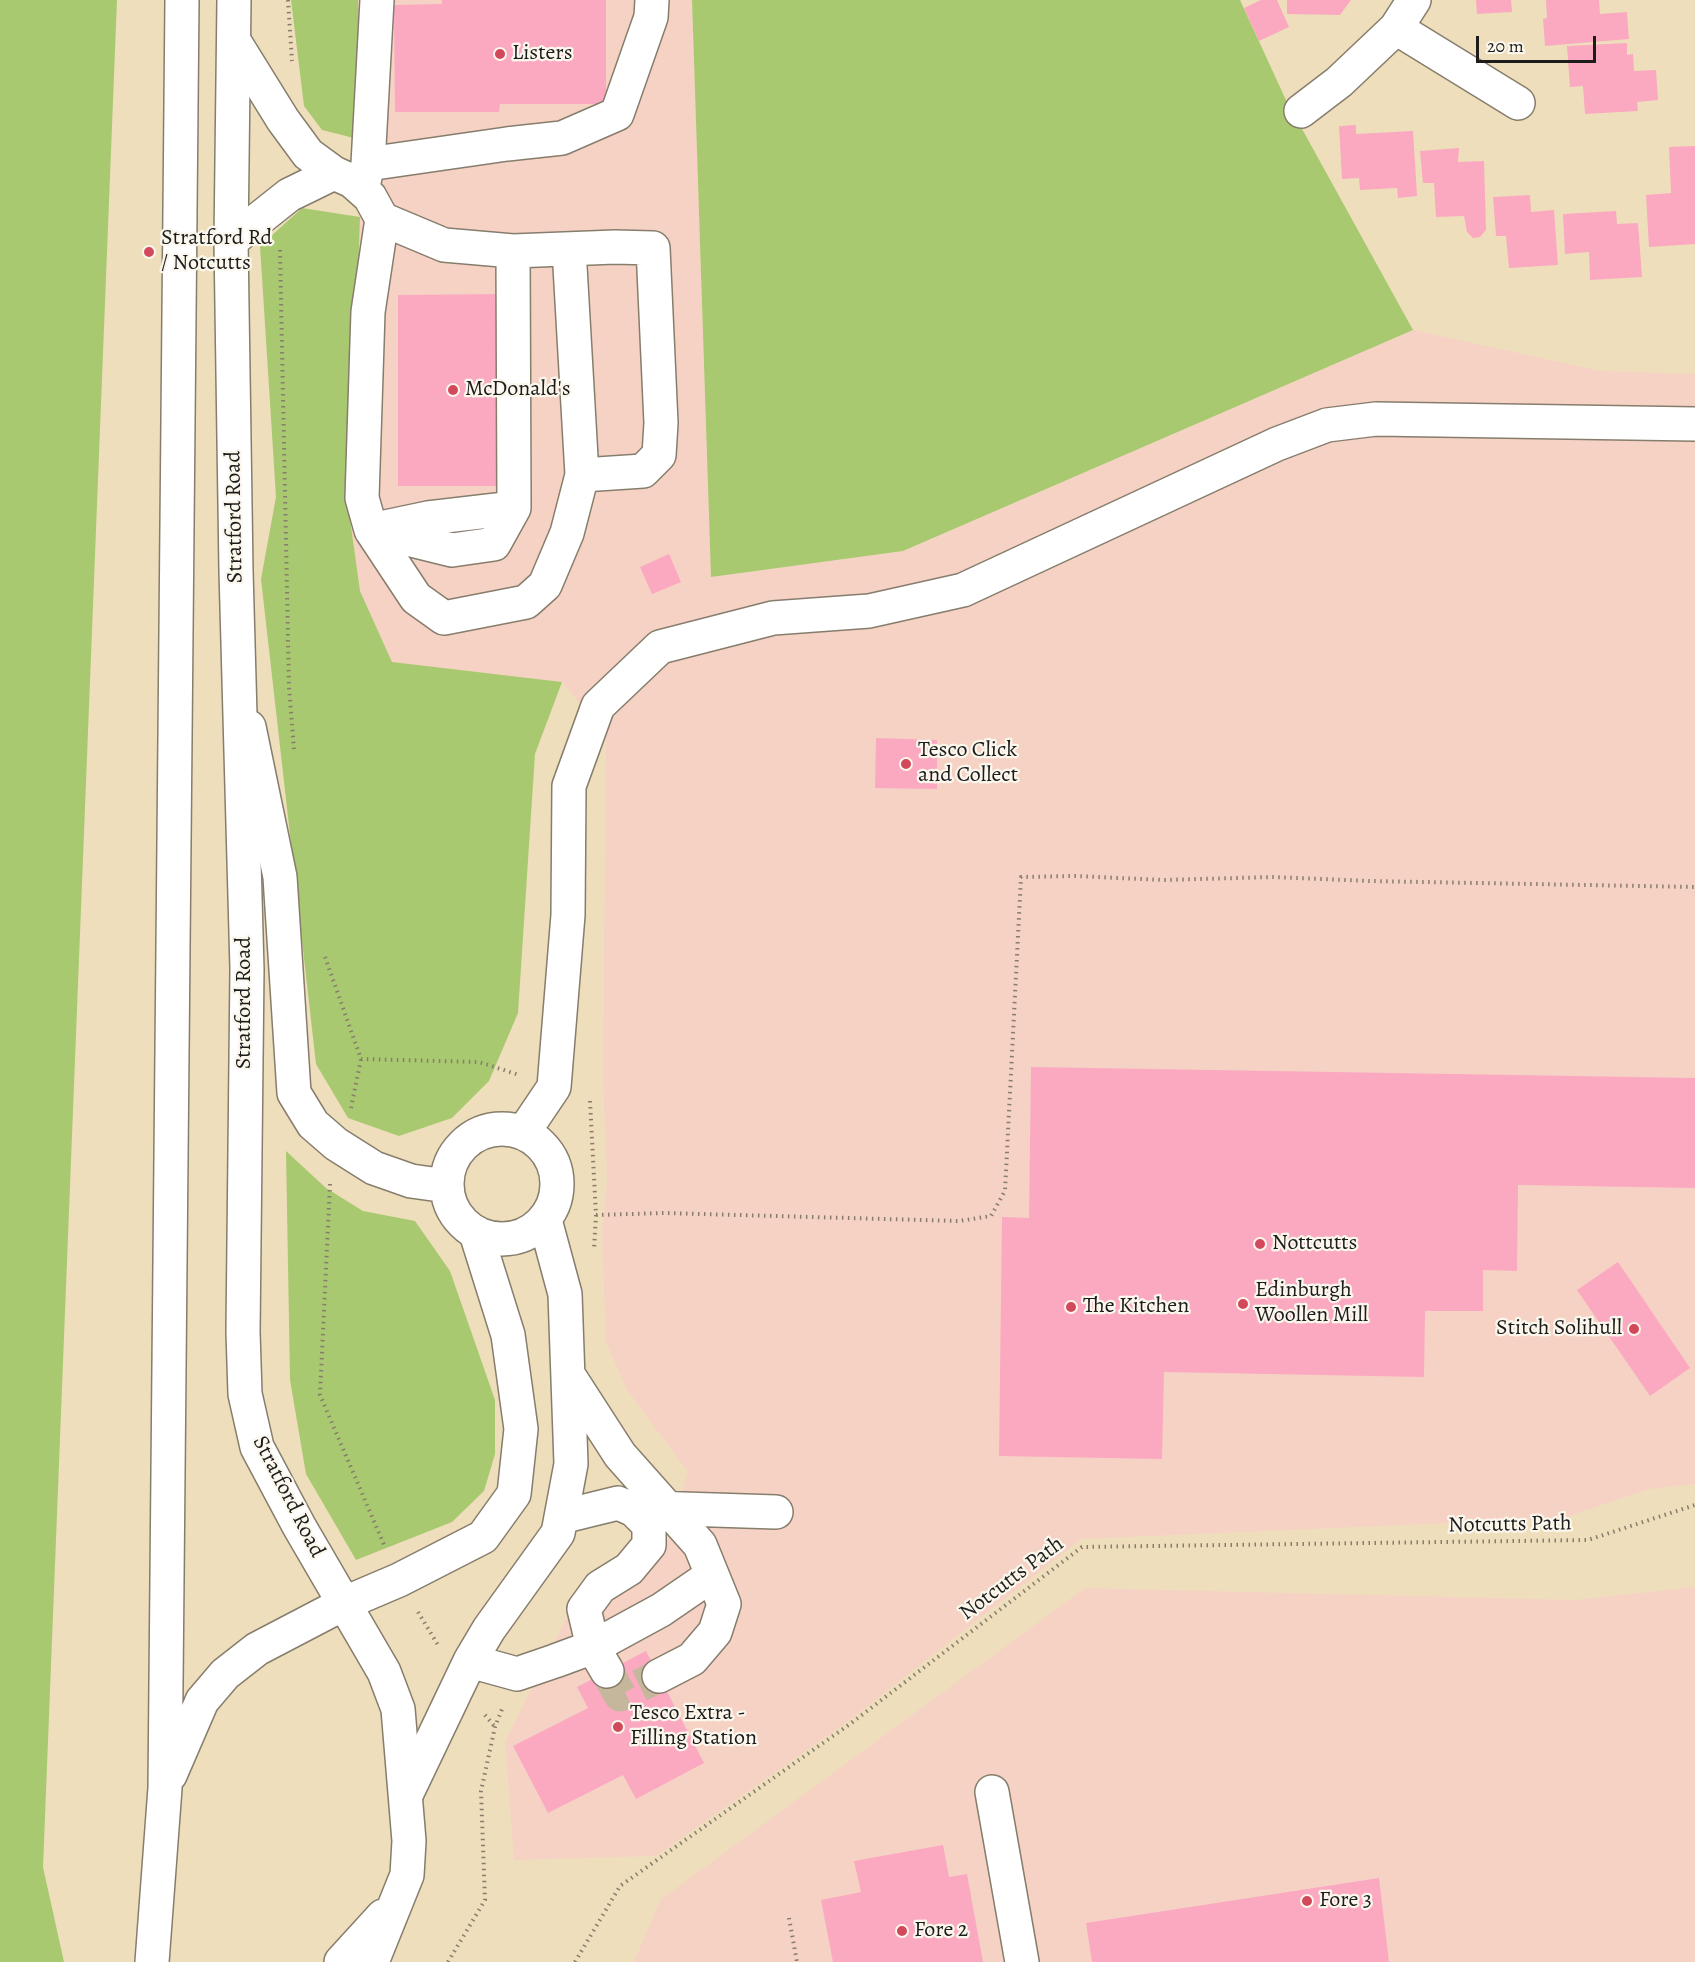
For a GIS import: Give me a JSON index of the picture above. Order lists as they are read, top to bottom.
{
  "streets": {
    "main road": ["Stratford Road"],
    "path": ["Notcutts Path"]
  },
  "places": [
    "Listers",
    "Stratford Rd / Notcutts",
    "McDonald's",
    "Tesco Click and Collect",
    "Nottcutts",
    "Edinburgh Woollen Mill",
    "The Kitchen",
    "Stitch Solihull",
    "Tesco Extra - Filling Station",
    "Fore 3",
    "Fore 2"
  ],
  "scale_bar": "20 m"
}
